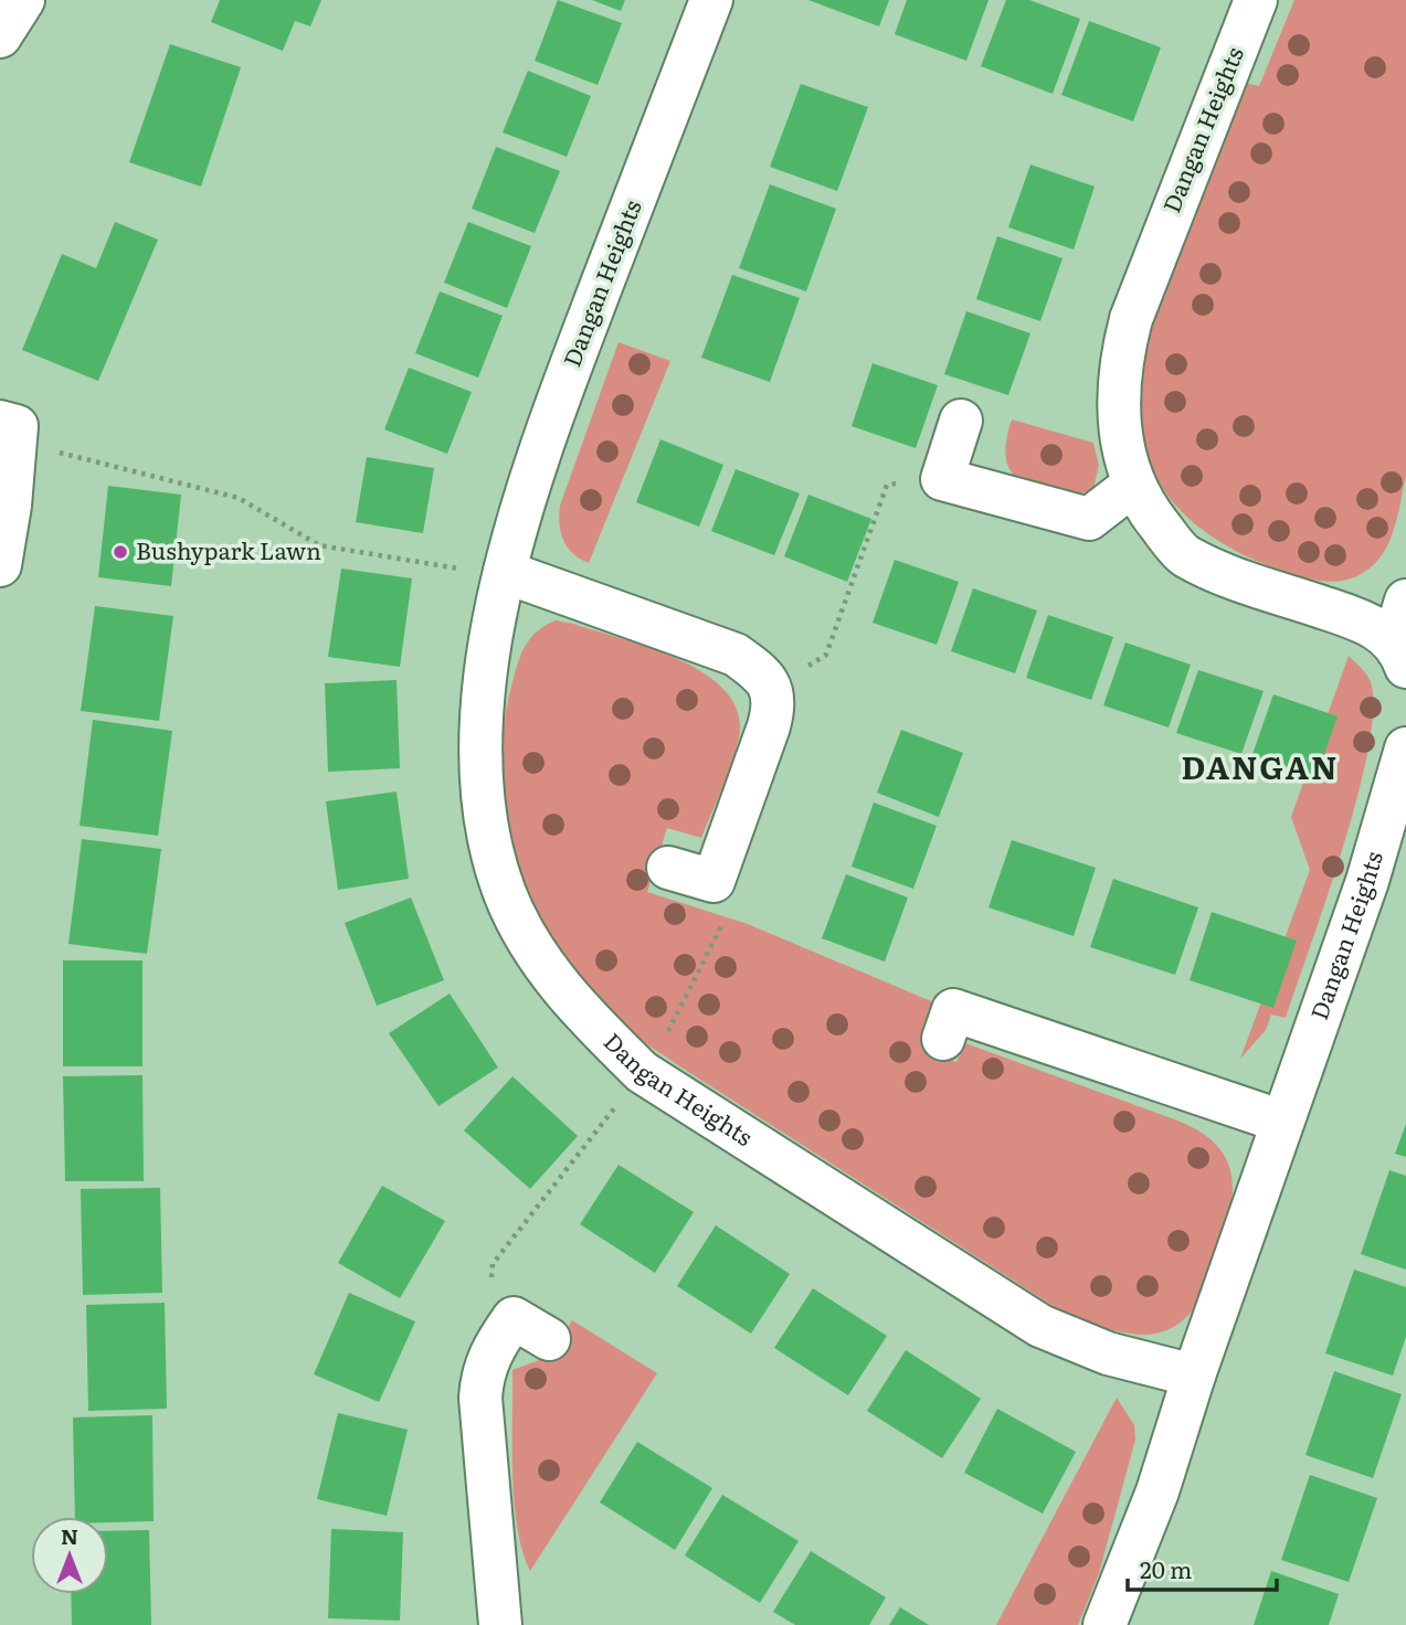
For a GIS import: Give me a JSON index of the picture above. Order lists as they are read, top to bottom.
{
  "streets": {
    "street": ["Dangan Heights"]
  },
  "districts": ["DANGAN"],
  "places": ["Bushypark Lawn"],
  "scale_bar": "20 m",
  "north": "top"
}
